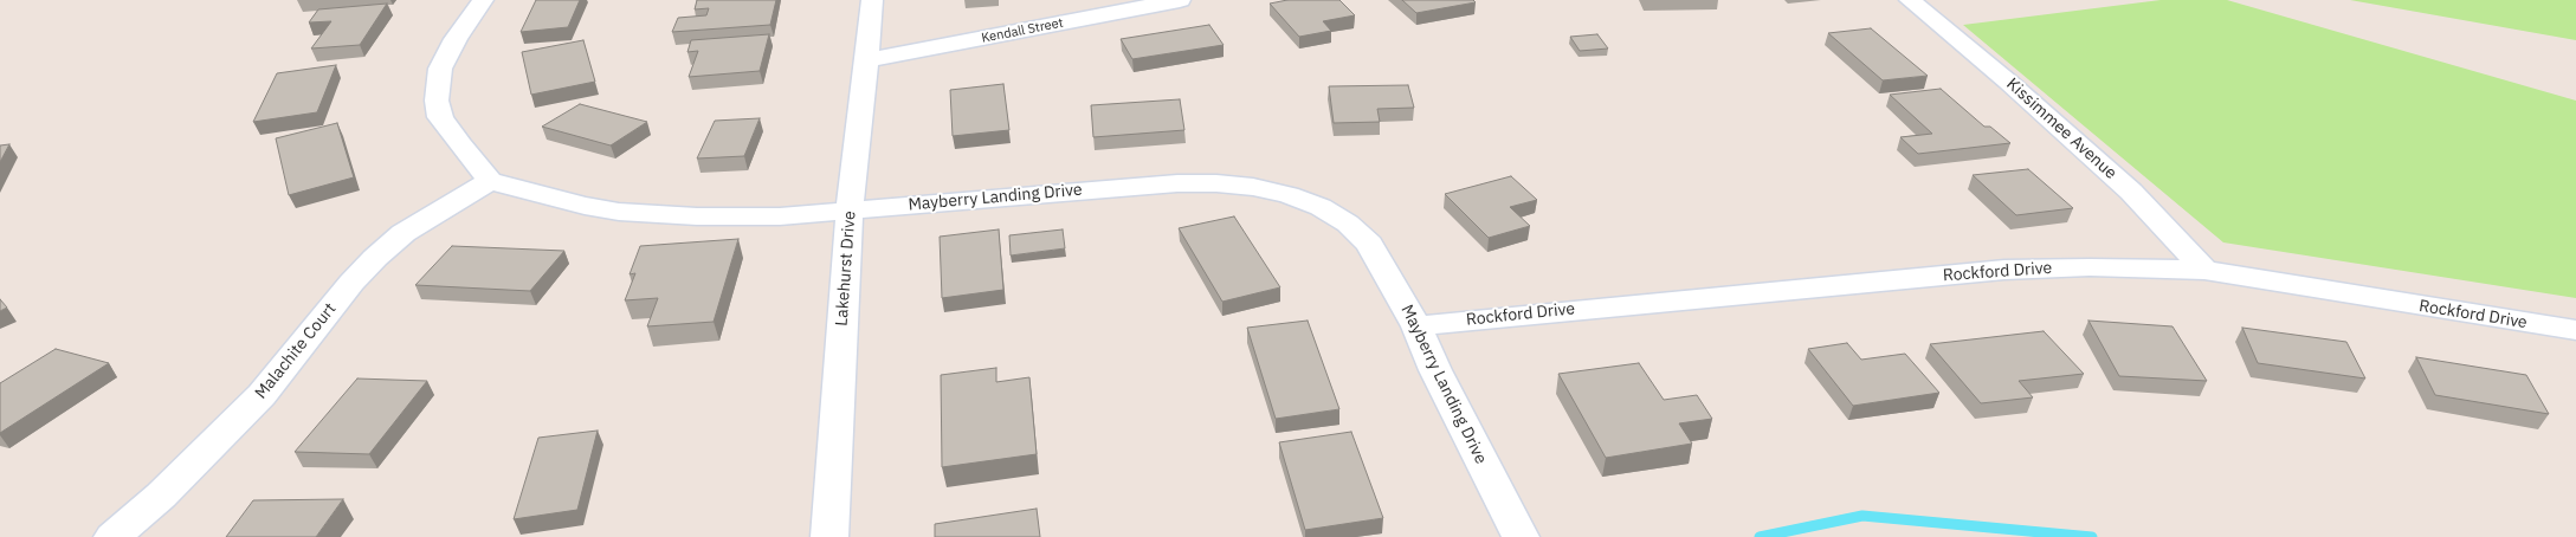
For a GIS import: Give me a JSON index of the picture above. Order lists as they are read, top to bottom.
{
  "streets": {
    "street": [
      "Kendall Street",
      "Kissimmee Avenue",
      "Mayberry Landing Drive",
      "Lakehurst Drive",
      "Rockford Drive",
      "Malachite Court"
    ]
  },
  "crossings": [
    ["Kendall Street", "Lakehurst Drive"],
    ["Kissimmee Avenue", "Rockford Drive"],
    ["Mayberry Landing Drive", "Lakehurst Drive"],
    ["Mayberry Landing Drive", "Rockford Drive"],
    ["Mayberry Landing Drive", "Malachite Court"]
  ]
}
